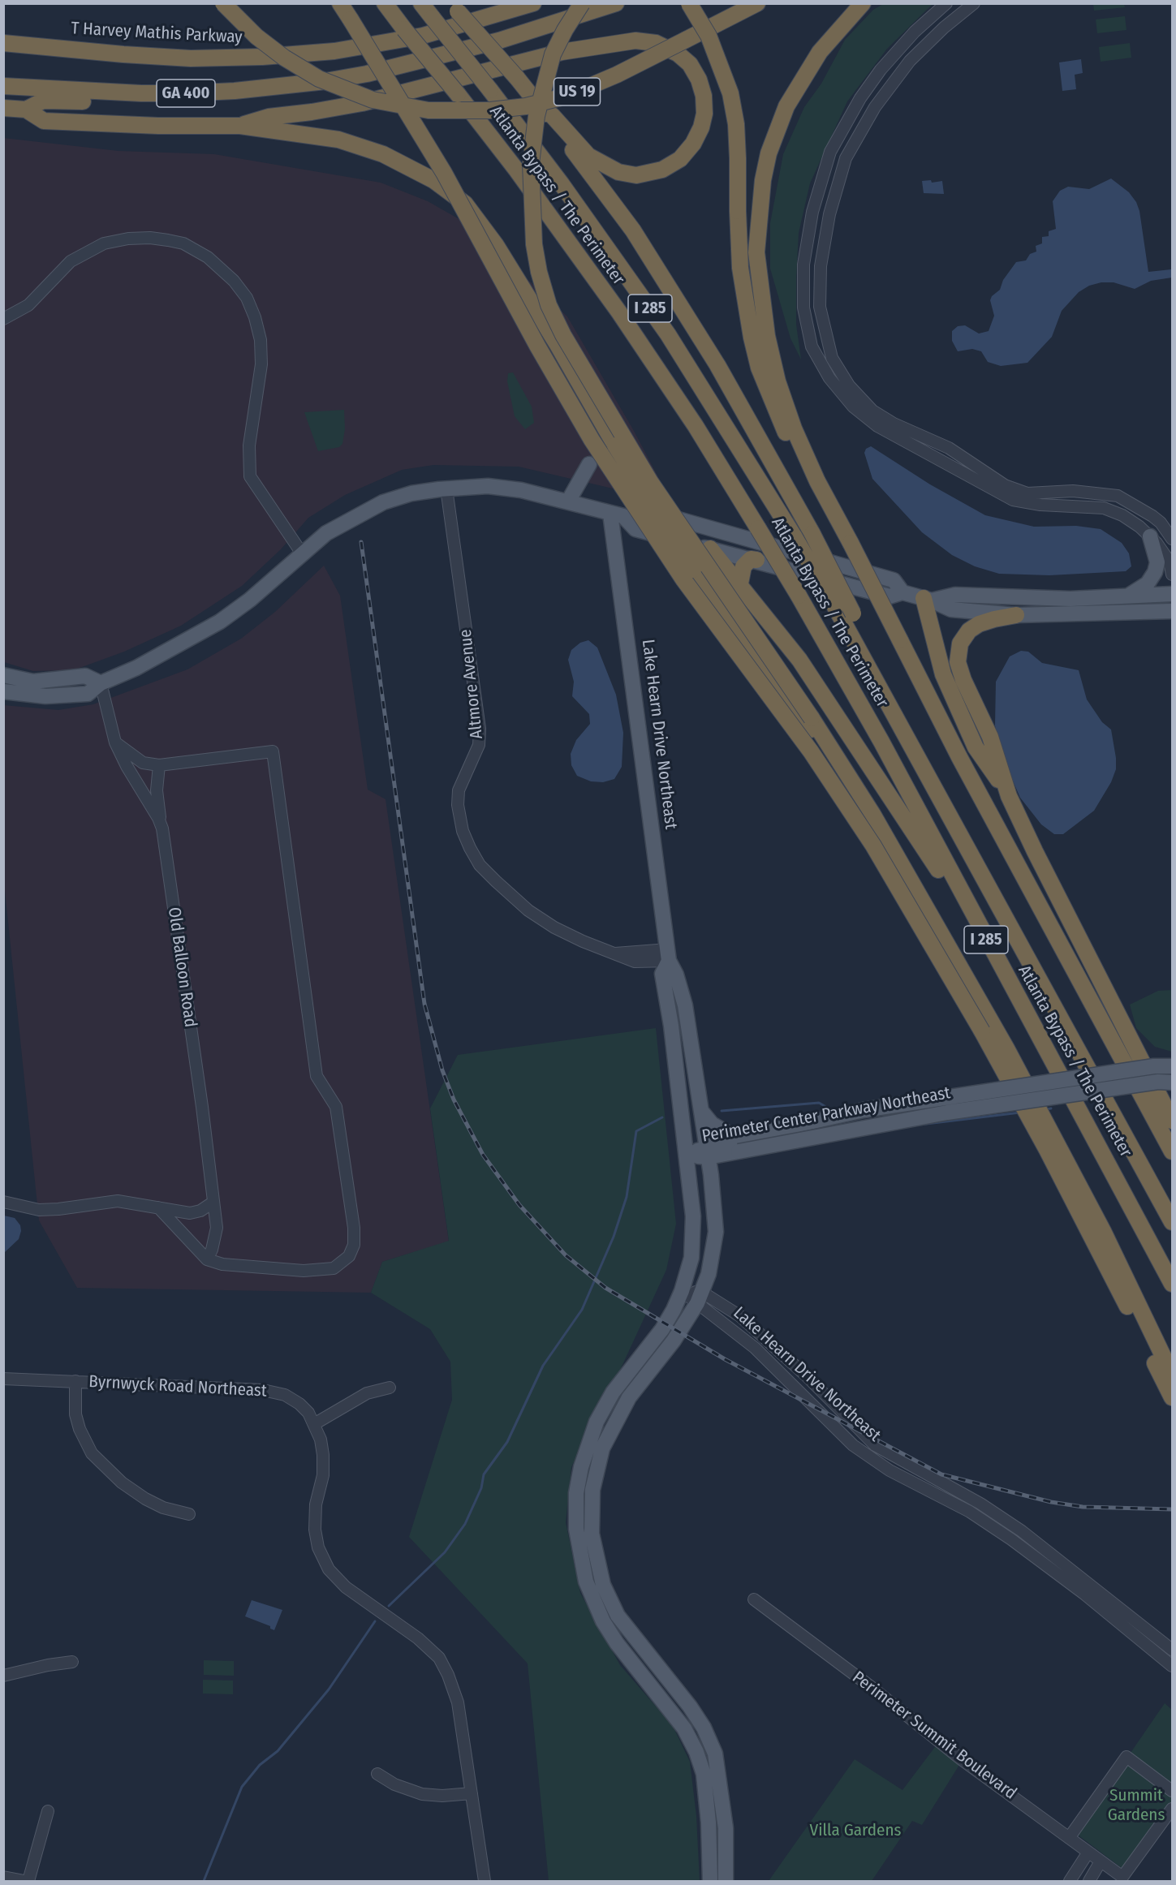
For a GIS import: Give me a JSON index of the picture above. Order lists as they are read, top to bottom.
{
  "streets": {
    "highway": [
      "T Harvey Mathis Parkway",
      "US 19",
      "GA 400",
      "Atlanta Bypass / The Perimeter",
      "I 285"
    ],
    "main road": ["Lake Hearn Drive Northeast", "Perimeter Center Parkway Northeast"],
    "street": [
      "Altmore Avenue",
      "Old Balloon Road",
      "Byrnwyck Road Northeast",
      "Perimeter Summit Boulevard"
    ]
  },
  "crossings": [
    ["Altmore Avenue", "Lake Hearn Drive Northeast"],
    ["Lake Hearn Drive Northeast", "Perimeter Center Parkway Northeast"]
  ],
  "parks": ["Summit Gardens", "Villa Gardens"]
}
